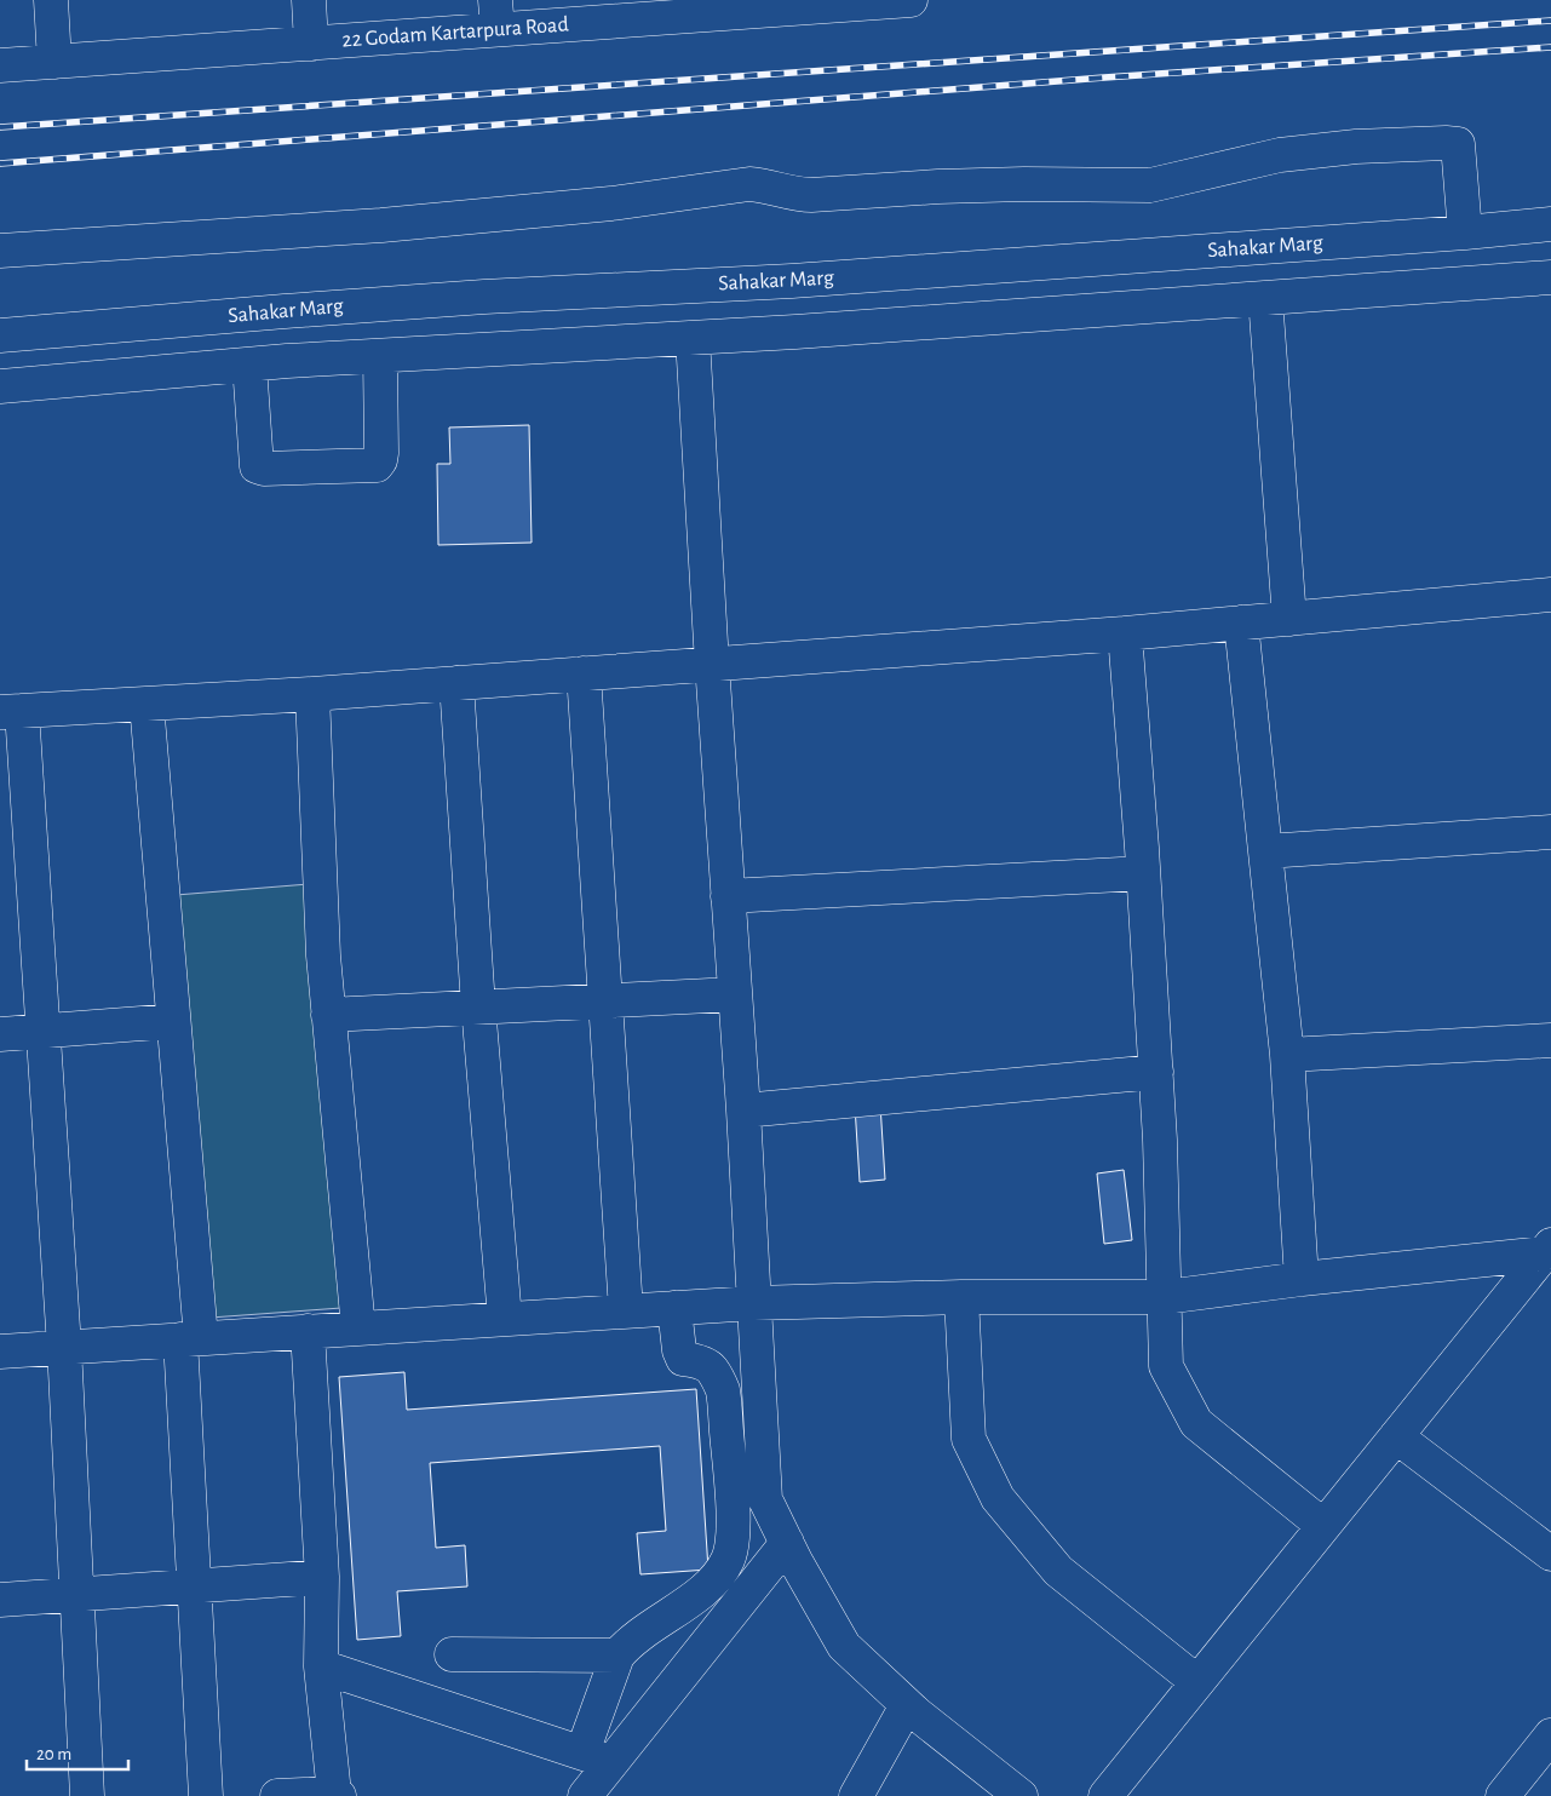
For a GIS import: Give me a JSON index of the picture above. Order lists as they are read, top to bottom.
{
  "streets": {
    "street": ["22 Godam Kartarpura Road", "Sahakar Marg"]
  },
  "scale_bar": "20 m"
}
